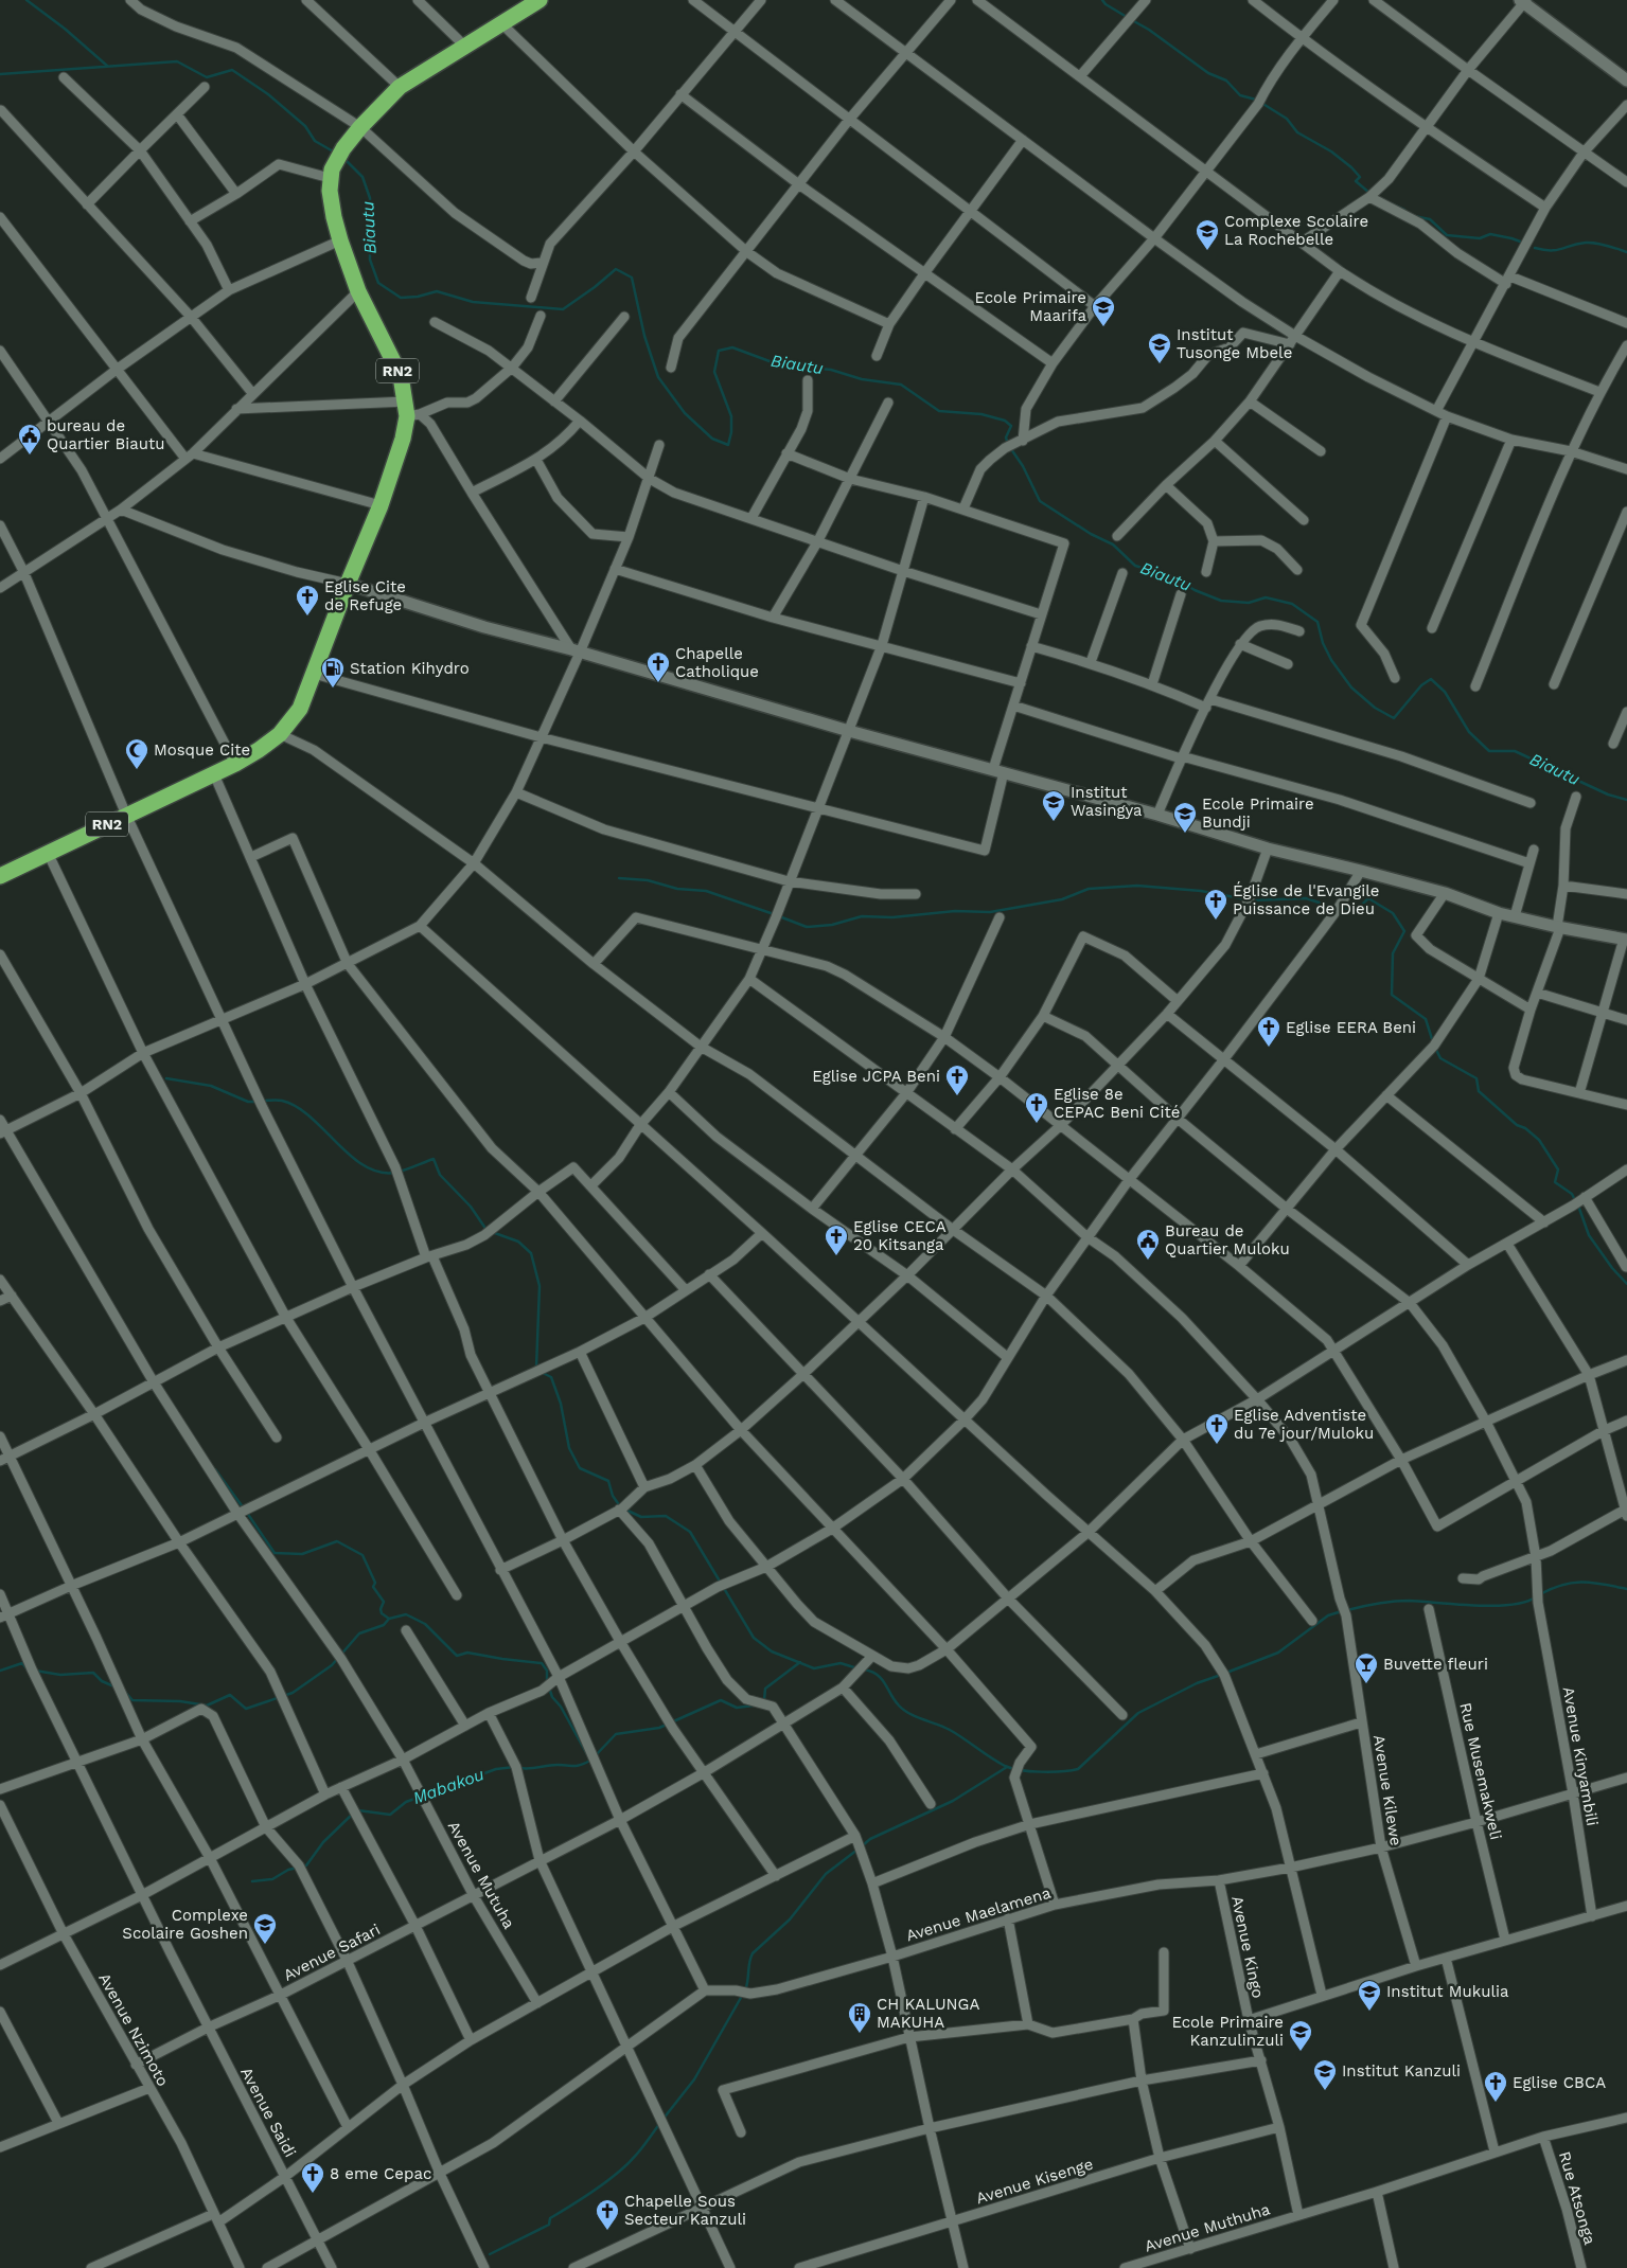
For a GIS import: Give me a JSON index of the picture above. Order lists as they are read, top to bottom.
{
  "streets": {
    "highway": ["RN2"],
    "street": [
      "Avenue Kinyambili",
      "Rue Musemakweli",
      "Avenue Kilewe",
      "Avenue Mutuha",
      "Avenue Maelamena",
      "Avenue Kingo",
      "Avenue Safari",
      "Avenue Nzimoto",
      "Avenue Saidi",
      "Avenue Kisenge",
      "Rue Atsonga",
      "Avenue Muthuha"
    ]
  },
  "crossings": [
    ["Avenue Mutuha", "Avenue Safari"],
    ["Avenue Maelamena", "Avenue Kingo"],
    ["Avenue Kingo", "Avenue Kisenge"],
    ["Avenue Kingo", "Avenue Muthuha"],
    ["Avenue Safari", "Avenue Nzimoto"],
    ["Avenue Safari", "Avenue Saidi"],
    ["Rue Atsonga", "Avenue Muthuha"]
  ],
  "water": ["Biautu", "Mabakou"],
  "places": {
    "school or university": [
      "Complexe Scolaire La Rochebelle",
      "Ecole Primaire Maarifa",
      "Institut Tusonge Mbele",
      "Institut Wasingya",
      "Ecole Primaire Bundji",
      "Complexe Scolaire Goshen",
      "Institut Mukulia",
      "Ecole Primaire Kanzulinzuli",
      "Institut Kanzuli"
    ],
    "public building": ["bureau de Quartier Biautu", "Bureau de Quartier Muloku"],
    "church": [
      "Eglise Cite de Refuge",
      "Chapelle Catholique",
      "Église de l'Evangile Puissance de Dieu",
      "Eglise EERA Beni",
      "Eglise JCPA Beni",
      "Eglise 8e CEPAC Beni Cité",
      "Eglise CECA 20 Kitsanga",
      "Eglise Adventiste du 7e jour/Muloku",
      "Eglise CBCA",
      "8 eme Cepac",
      "Chapelle Sous Secteur Kanzuli"
    ],
    "fuel station": ["Station Kihydro"],
    "mosque": ["Mosque Cite"],
    "bar": ["Buvette fleuri"],
    "building": ["CH KALUNGA MAKUHA"]
  }
}
